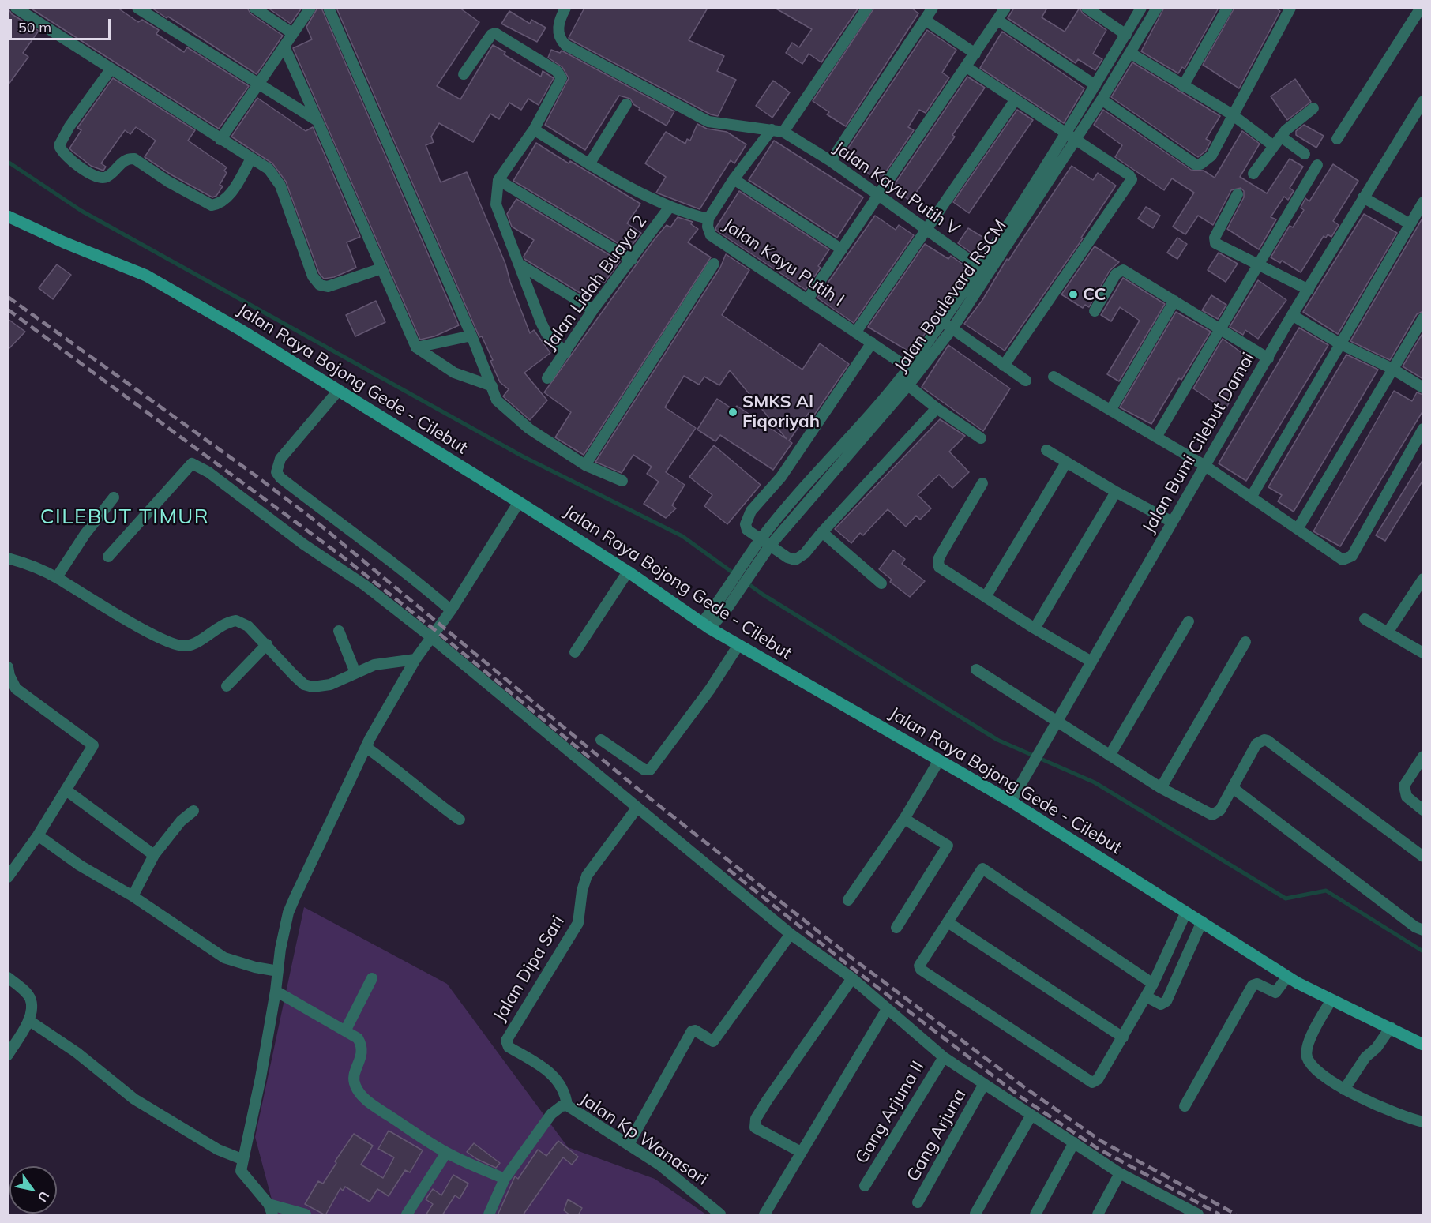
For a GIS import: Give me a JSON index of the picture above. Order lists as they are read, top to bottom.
{
  "streets": {
    "main road": ["Jalan Raya Bojong Gede - Cilebut"],
    "street": [
      "Jalan Kayu Putih V",
      "Jalan Kayu Putih I",
      "Jalan Lidah Buaya 2",
      "Jalan Boulevard RSCM",
      "Jalan Bumi Cilebut Damai",
      "Jalan Dipa Sari",
      "Gang Arjuna II",
      "Gang Arjuna",
      "Jalan Kp Wanasari"
    ]
  },
  "crossings": [
    ["Jalan Kayu Putih V", "Jalan Boulevard RSCM"],
    ["Jalan Kayu Putih I", "Jalan Boulevard RSCM"],
    ["Jalan Boulevard RSCM", "Jalan Raya Bojong Gede - Cilebut"],
    ["Jalan Raya Bojong Gede - Cilebut", "Jalan Bumi Cilebut Damai"],
    ["Jalan Dipa Sari", "Jalan Kp Wanasari"]
  ],
  "districts": ["CILEBUT TIMUR"],
  "places": ["CC", "SMKS Al Fiqoriyah"],
  "scale_bar": "50 m",
  "north": "bottom right"
}
